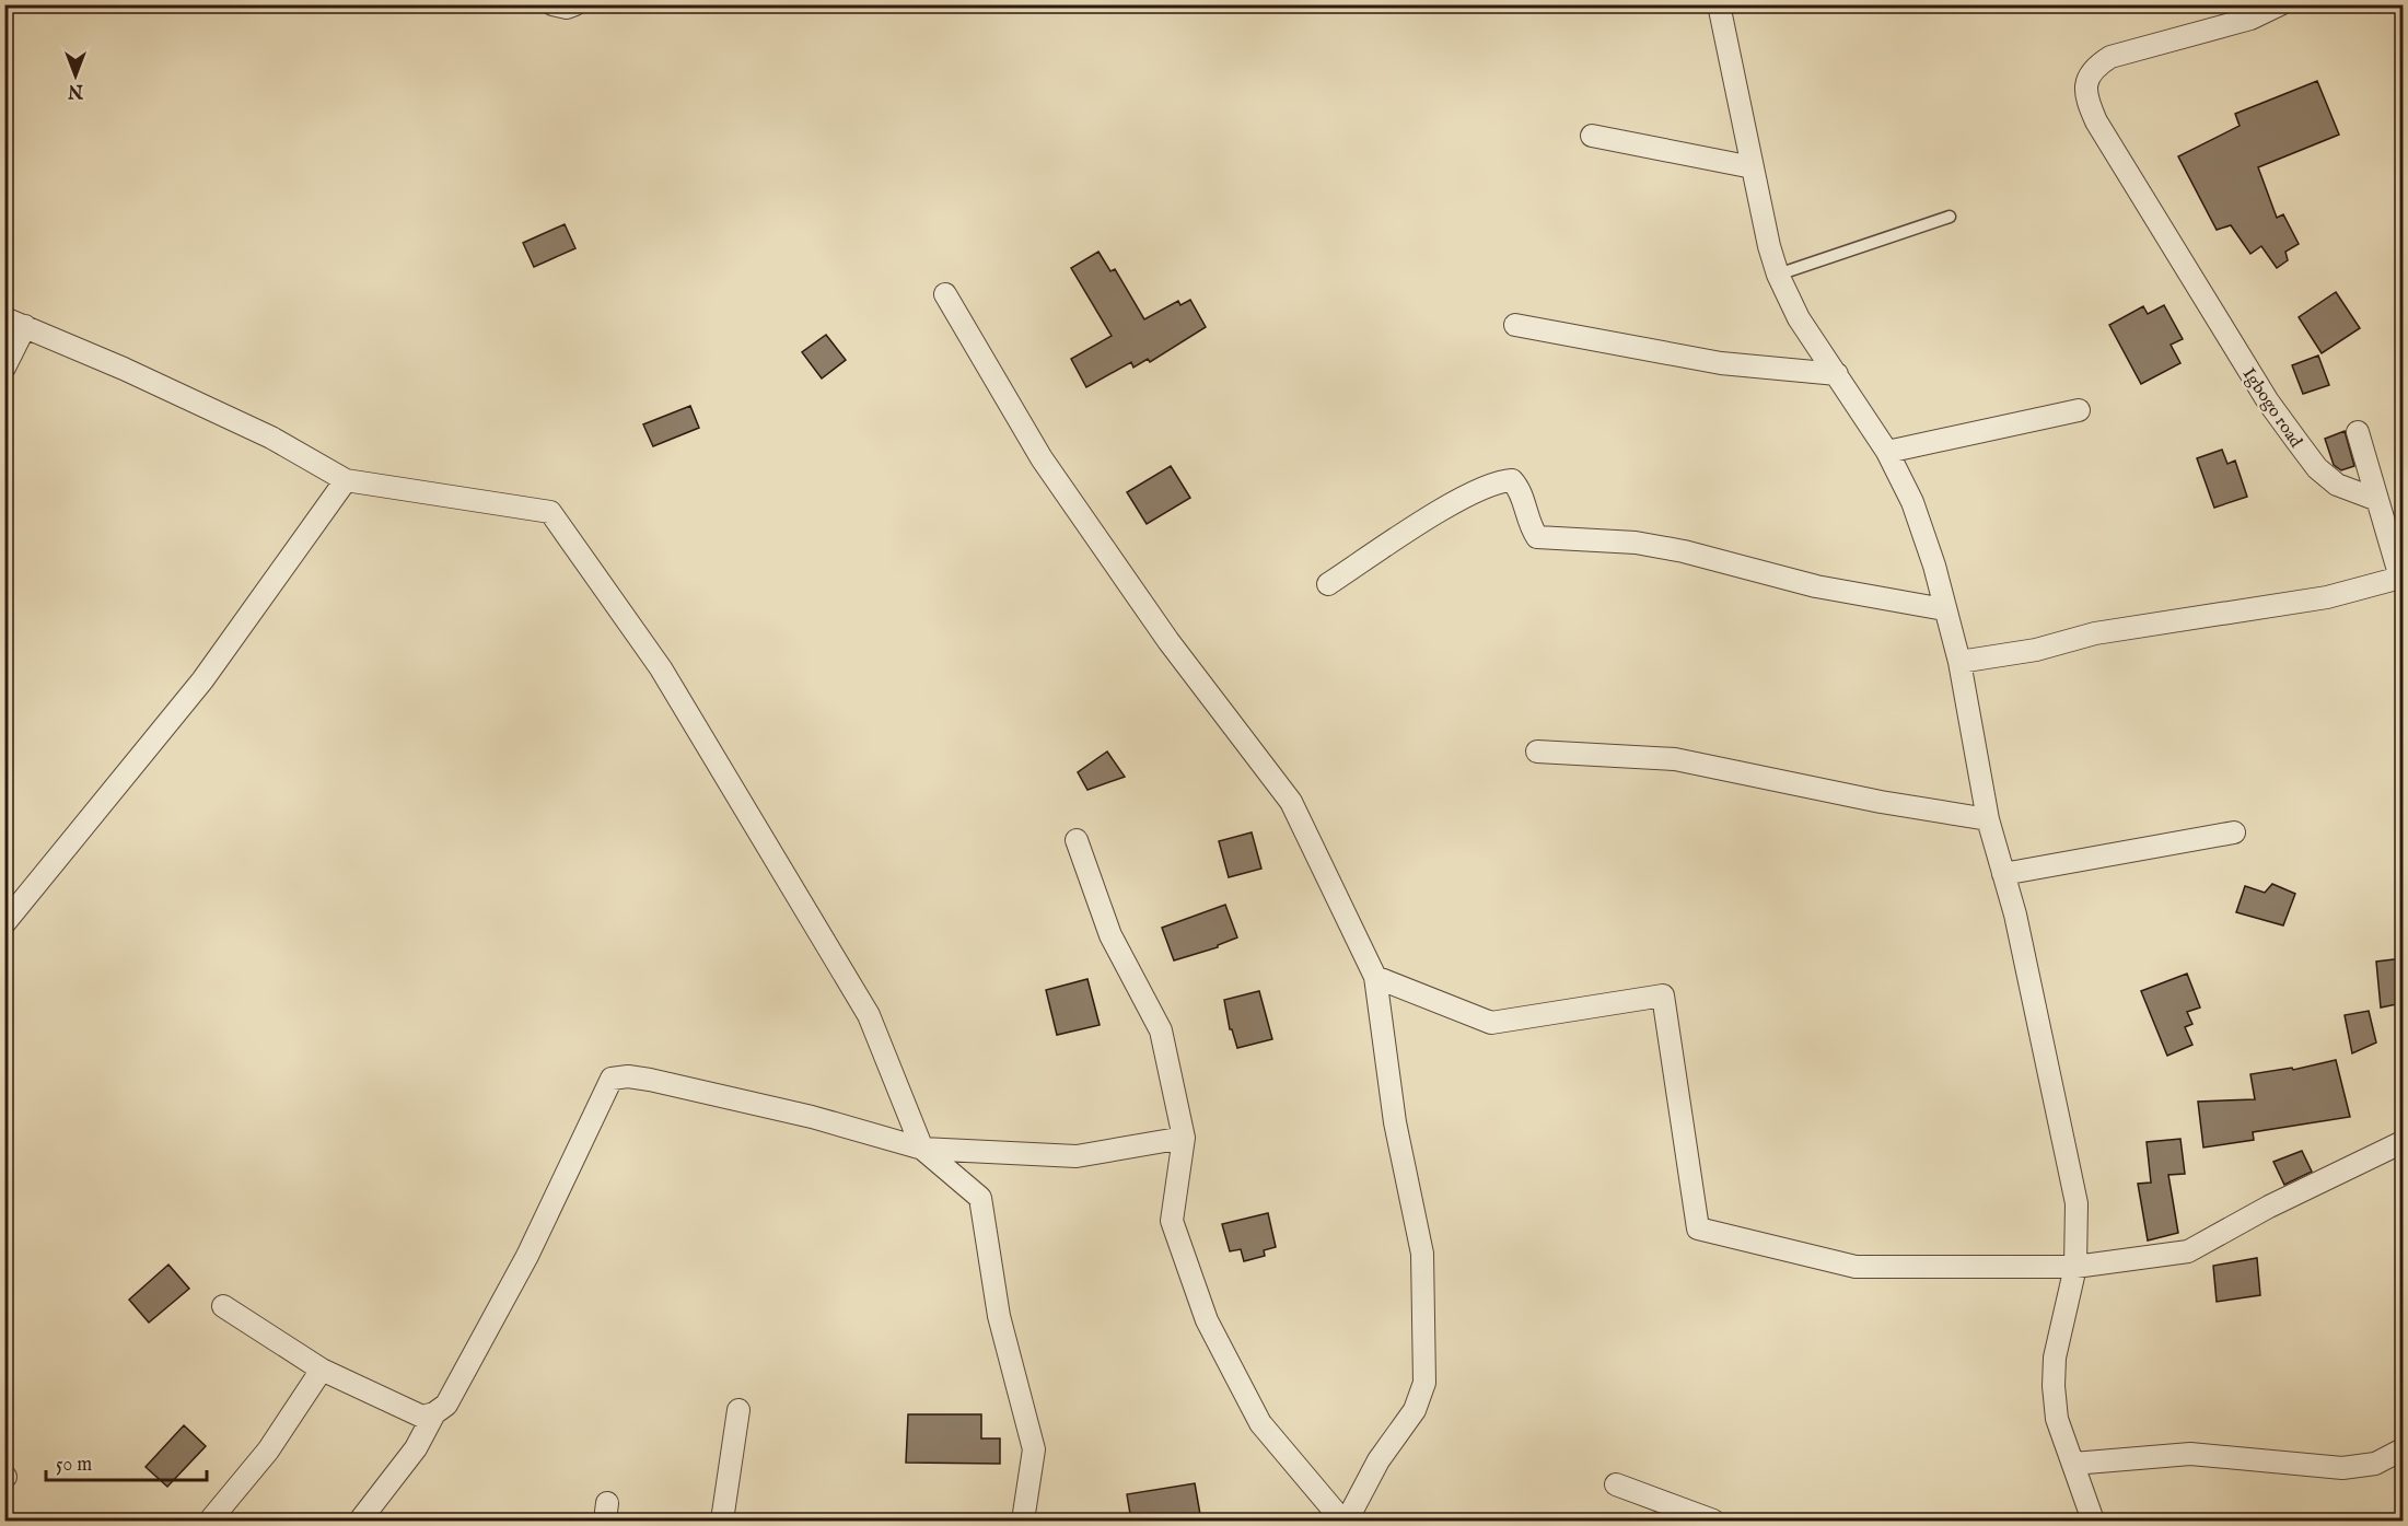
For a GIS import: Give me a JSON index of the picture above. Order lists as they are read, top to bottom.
{
  "streets": {
    "street": ["Igbogo road"]
  },
  "scale_bar": "50 m",
  "north": "bottom"
}
